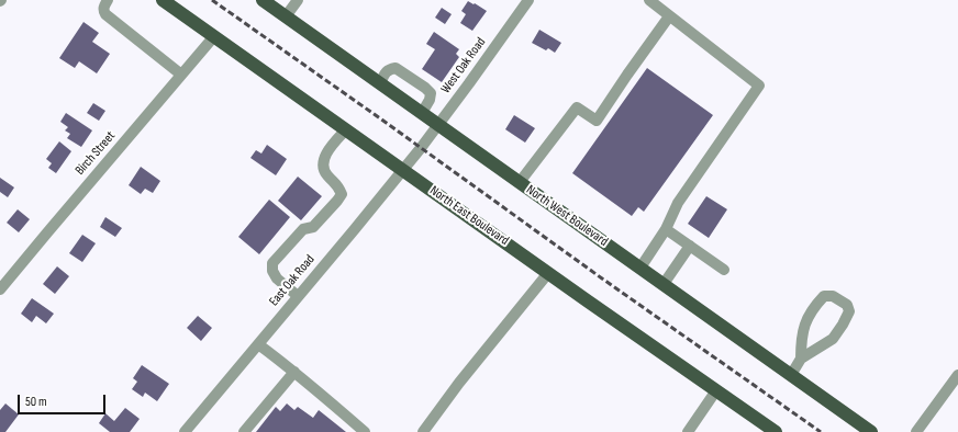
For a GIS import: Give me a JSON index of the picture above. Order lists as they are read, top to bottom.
{
  "streets": {
    "main road": ["North East Boulevard", "North West Boulevard"],
    "street": ["West Oak Road", "Birch Street", "East Oak Road"]
  },
  "crossings": [
    ["West Oak Road", "North West Boulevard"],
    ["West Oak Road", "East Oak Road"],
    ["Birch Street", "North East Boulevard"],
    ["North East Boulevard", "East Oak Road"]
  ],
  "scale_bar": "50 m"
}
